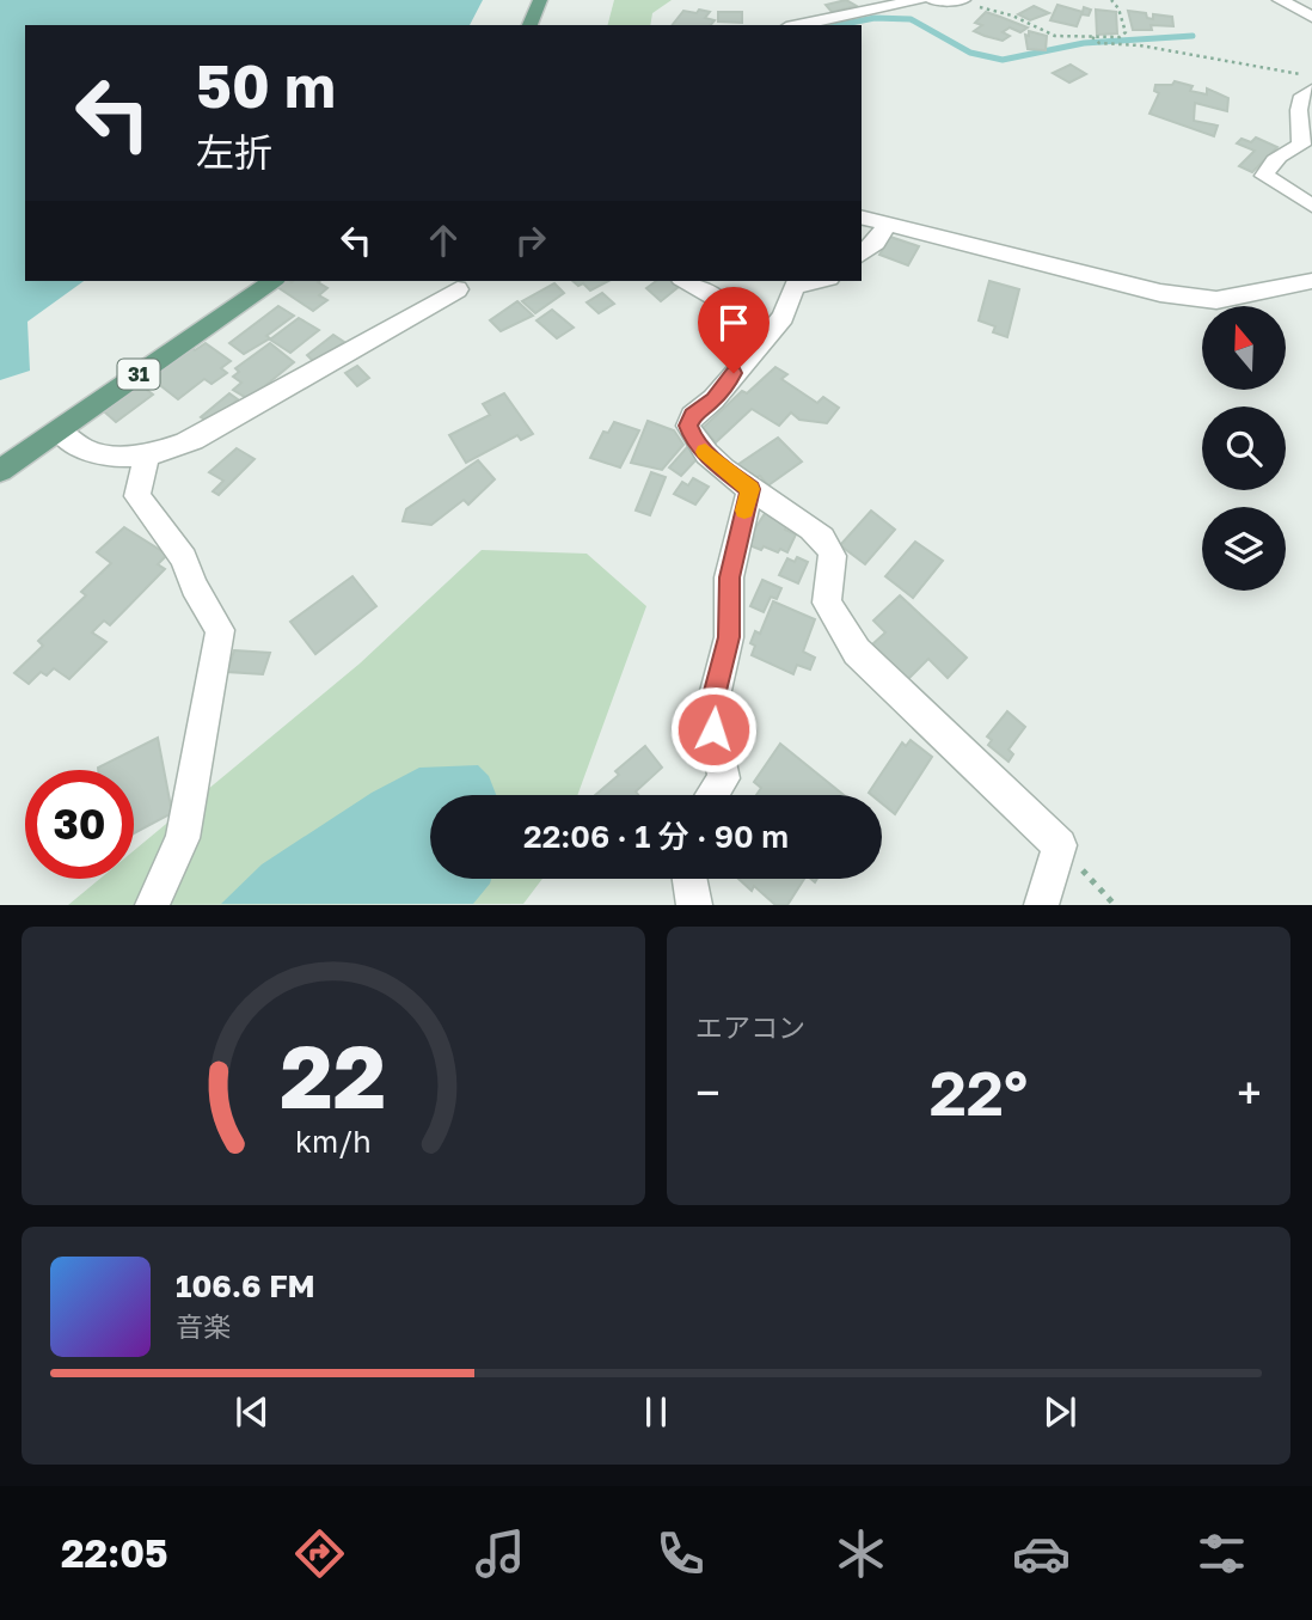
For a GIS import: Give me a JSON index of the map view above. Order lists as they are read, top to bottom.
{
  "streets": {
    "main road": ["31"]
  },
  "north": "top",
  "page": {
    "turn": ["50 m", "左折"],
    "limit": "30",
    "trip": "22:06 · 1 分 · 90 m",
    "tile": "エアコン",
    "heat": ["−", "22°", "+"],
    "song": ["106.6 FM", "音楽"],
    "tabs": "22:05",
    "gauge": ["22", "km/h"]
  }
}
